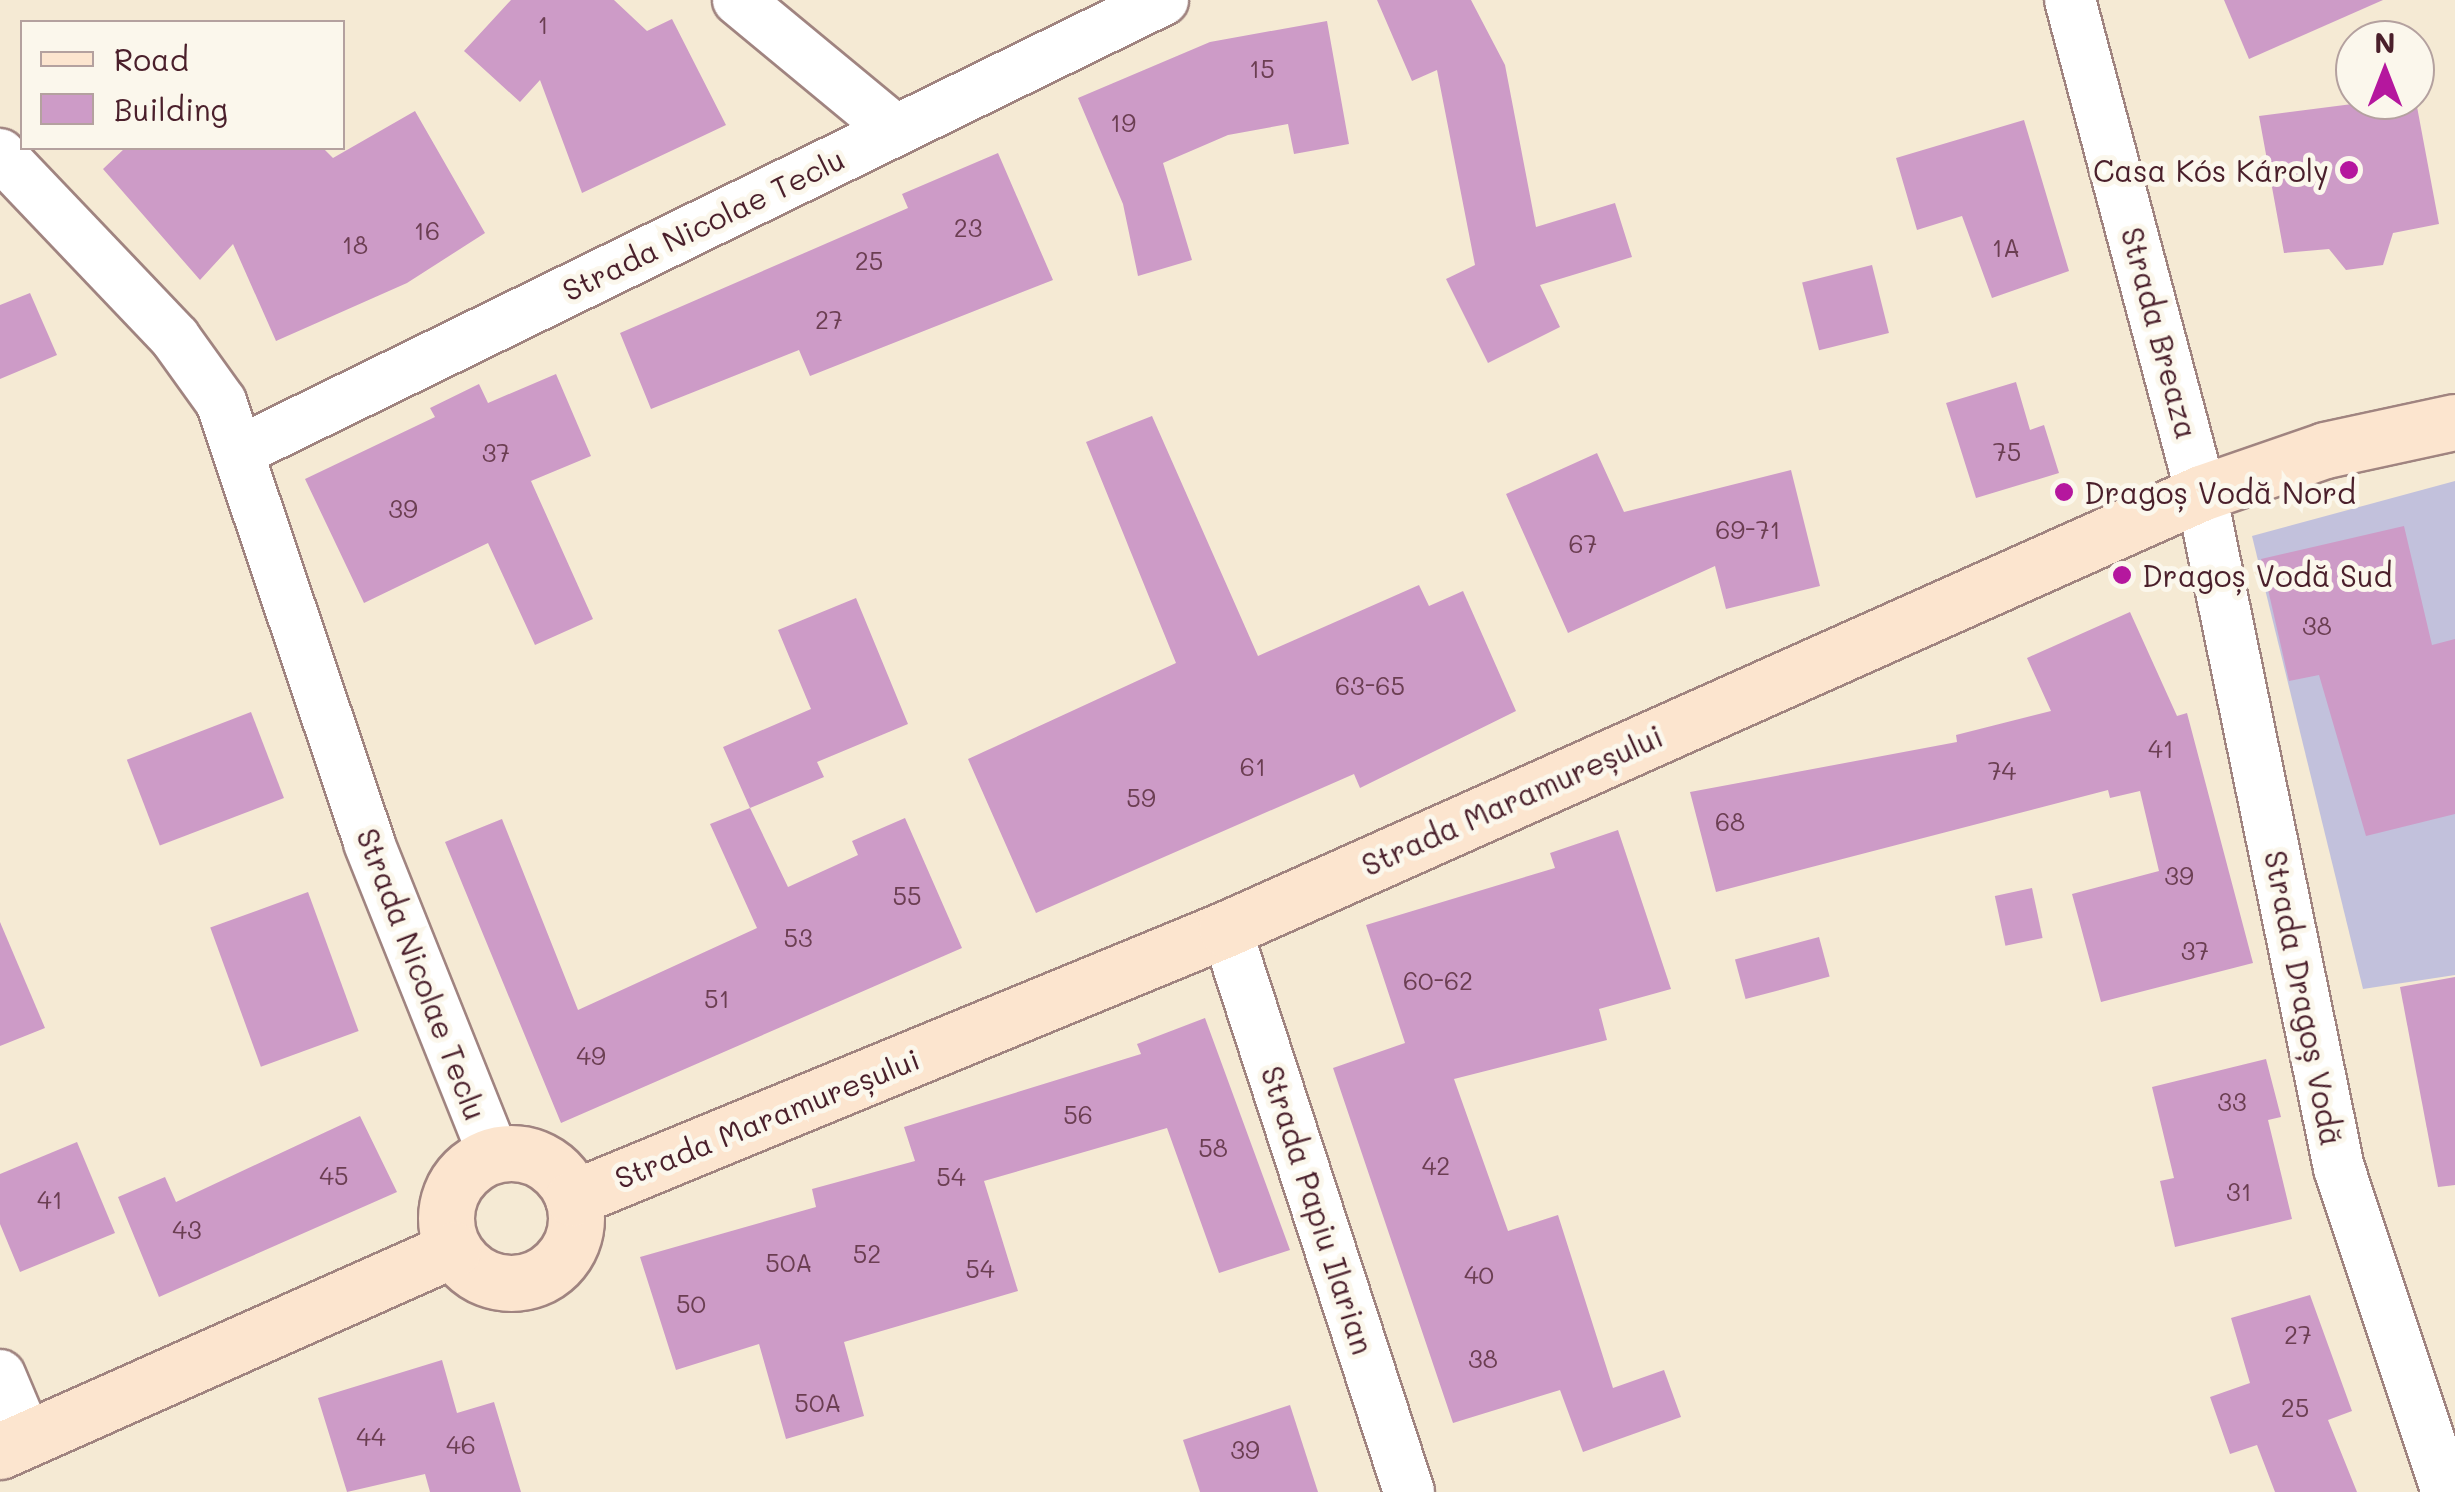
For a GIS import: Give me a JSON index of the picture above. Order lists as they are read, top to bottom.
{
  "streets": {
    "main road": ["Strada Maramureșului"],
    "street": [
      "Strada Nicolae Teclu",
      "Strada Breaza",
      "Strada Dragoș Vodă",
      "Strada Papiu Ilarian"
    ]
  },
  "crossings": [
    ["Strada Nicolae Teclu", "Strada Maramureșului"],
    ["Strada Breaza", "Strada Maramureșului"],
    ["Strada Breaza", "Strada Dragoș Vodă"],
    ["Strada Maramureșului", "Strada Dragoș Vodă"],
    ["Strada Maramureșului", "Strada Papiu Ilarian"]
  ],
  "places": ["Casa Kós Károly", "Dragoș Vodă Nord", "Dragoș Vodă Sud"],
  "house_numbers": [
    "1",
    "15",
    "19",
    "23",
    "16",
    "18",
    "1A",
    "25",
    "27",
    "75",
    "37",
    "39",
    "69-71",
    "67",
    "38",
    "63-65",
    "41",
    "61",
    "74",
    "59",
    "68",
    "39",
    "55",
    "53",
    "37",
    "60-62",
    "51",
    "49",
    "33",
    "56",
    "58",
    "42",
    "45",
    "54",
    "31",
    "41",
    "43",
    "52",
    "50A",
    "54",
    "40",
    "50",
    "27",
    "38",
    "50A",
    "25",
    "44",
    "46",
    "39"
  ],
  "legend": ["Road", "Building"],
  "north": "top"
}
